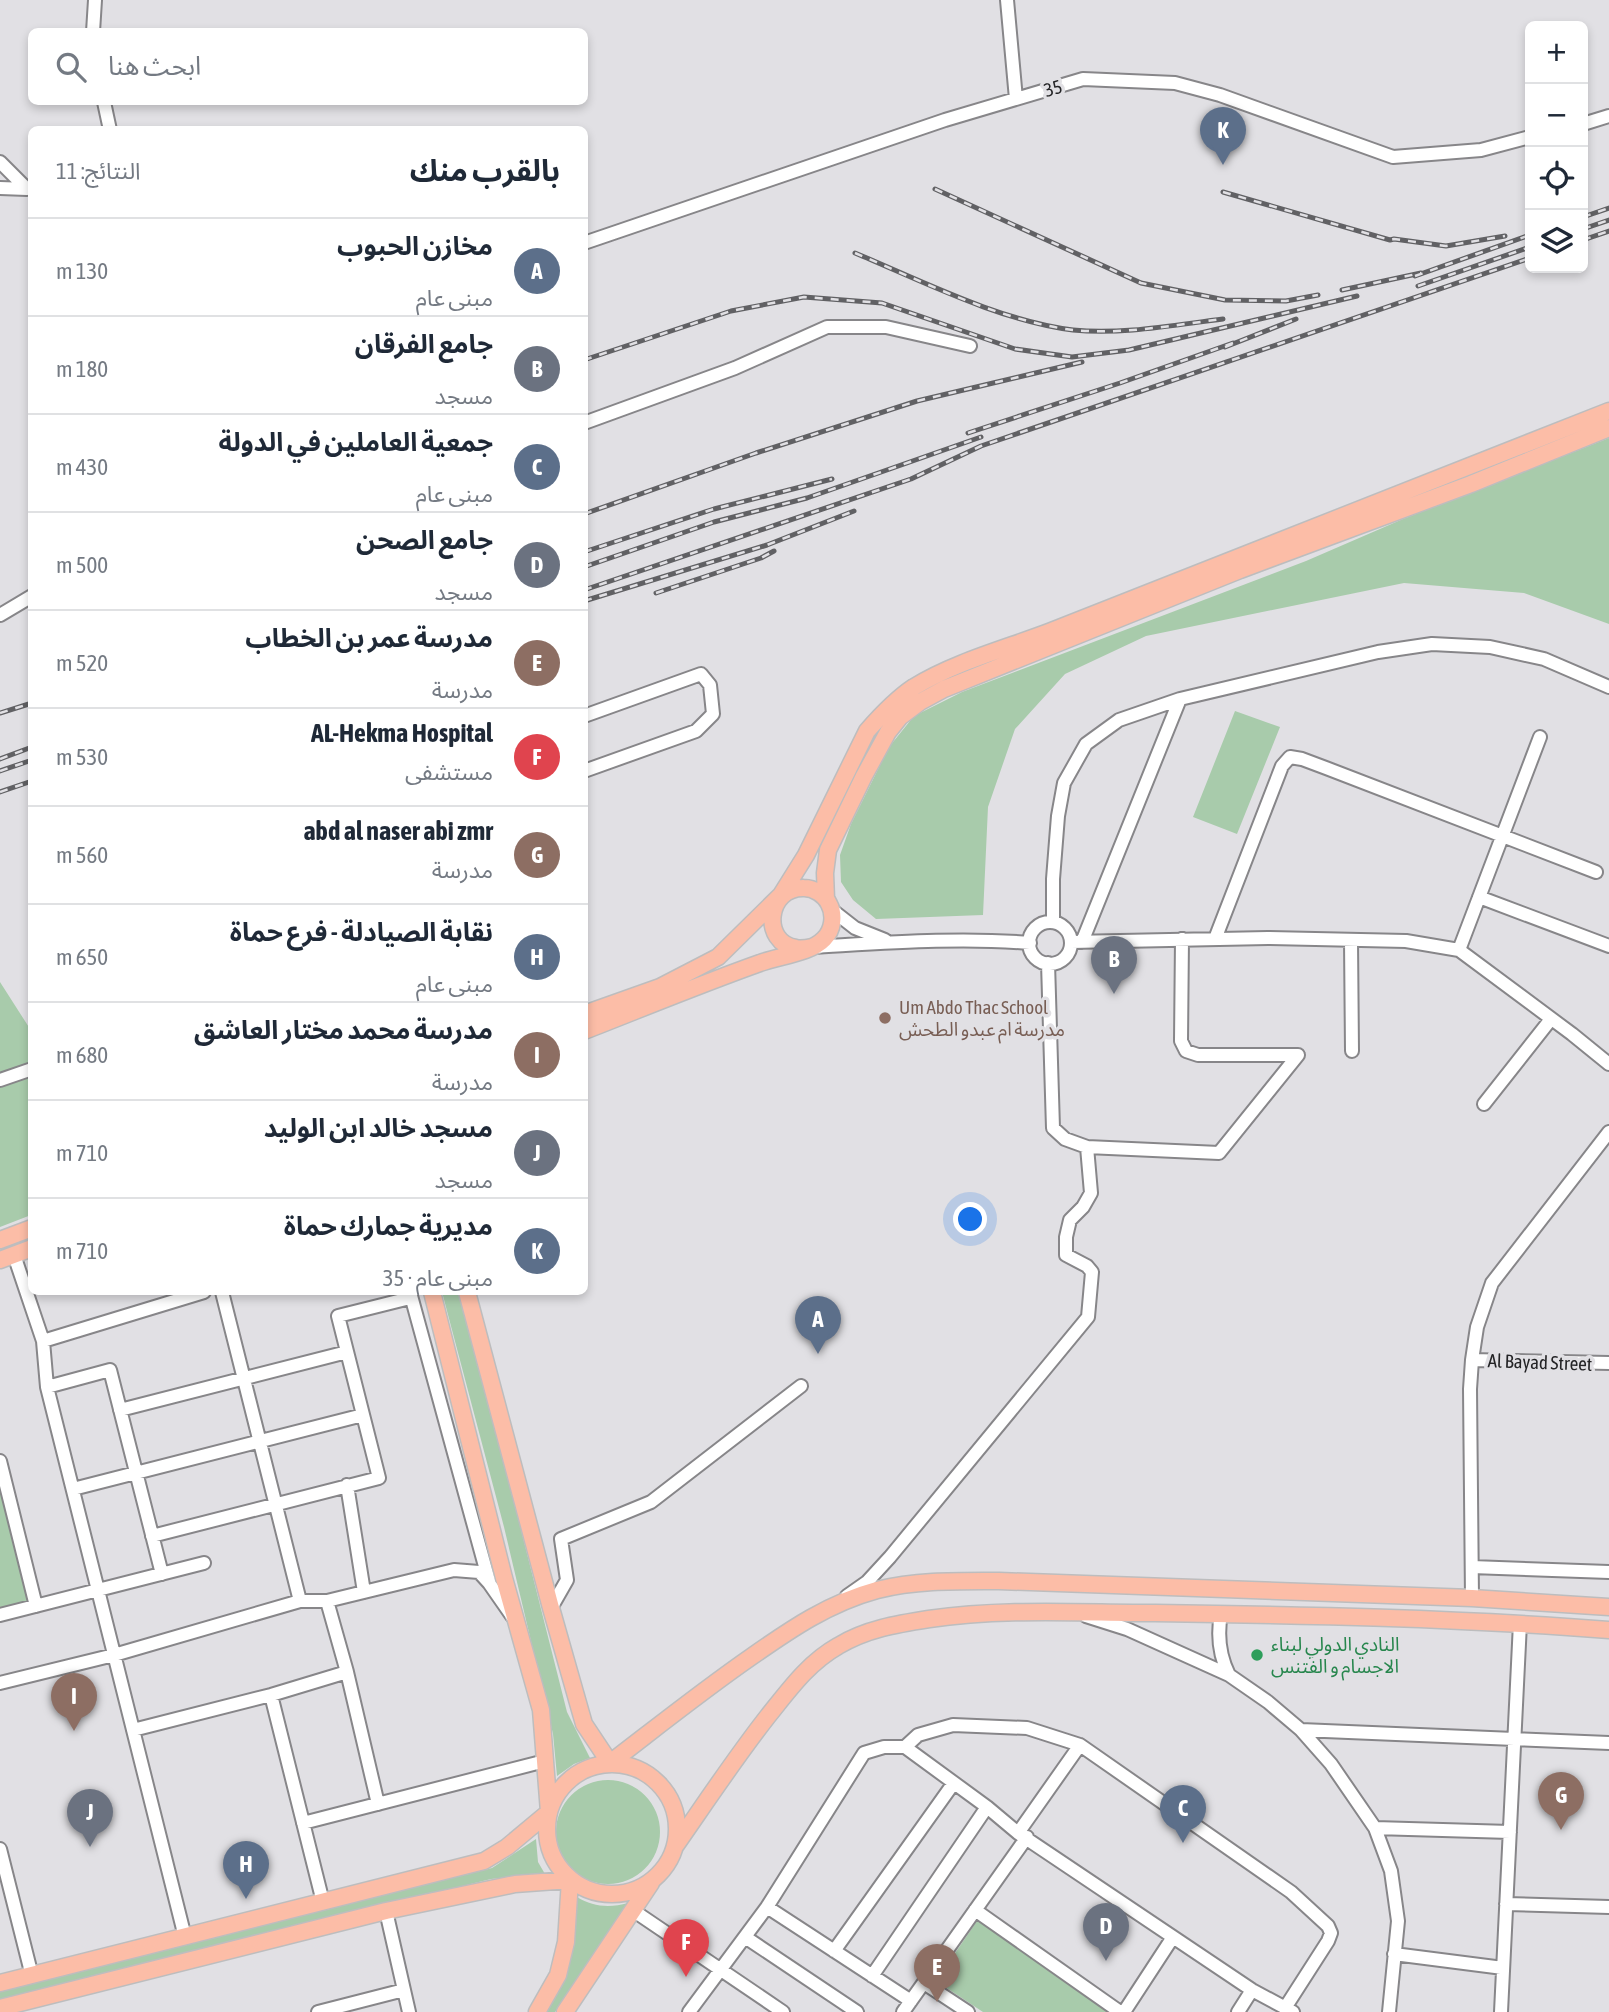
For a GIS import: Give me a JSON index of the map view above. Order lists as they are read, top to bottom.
{
  "streets": {
    "street": ["35", "Al Bayad Street"]
  },
  "places": ["Um Abdo Thac School مدرسة ام عبدو الطحش", "النادي الدولي لبناء الاجسام و الفتنس"],
  "page": {
    "map_buttons": ["+", "−"],
    "search": "ابحث هنا",
    "pins": [
      "K",
      "B",
      "A",
      "I",
      "G",
      "C",
      "J",
      "H",
      "D",
      "F",
      "E"
    ],
    "heading": ["بالقرب منك", "النتائج: 11"],
    "list": [
      {
        "mark": "A",
        "name": "مخازن الحبوب",
        "note": "مبنى عام",
        "value": "130 m"
      },
      {
        "mark": "B",
        "name": "جامع الفرقان",
        "note": "مسجد",
        "value": "180 m"
      },
      {
        "mark": "C",
        "name": "جمعية العاملين في الدولة",
        "note": "مبنى عام",
        "value": "430 m"
      },
      {
        "mark": "D",
        "name": "جامع الصحن",
        "note": "مسجد",
        "value": "500 m"
      },
      {
        "mark": "E",
        "name": "مدرسة عمر بن الخطاب",
        "note": "مدرسة",
        "value": "520 m"
      },
      {
        "mark": "F",
        "name": "AL-Hekma Hospital",
        "note": "مستشفى",
        "value": "530 m"
      },
      {
        "mark": "G",
        "name": "abd al naser abi zmr",
        "note": "مدرسة",
        "value": "560 m"
      },
      {
        "mark": "H",
        "name": "نقابة الصيادلة - فرع حماة",
        "note": "مبنى عام",
        "value": "650 m"
      },
      {
        "mark": "I",
        "name": "مدرسة محمد مختار العاشق",
        "note": "مدرسة",
        "value": "680 m"
      },
      {
        "mark": "J",
        "name": "مسجد خالد ابن الوليد",
        "note": "مسجد",
        "value": "710 m"
      },
      {
        "mark": "K",
        "name": "مديرية جمارك حماة",
        "note": "مبنى عام · 35",
        "value": "710 m"
      }
    ]
  }
}
